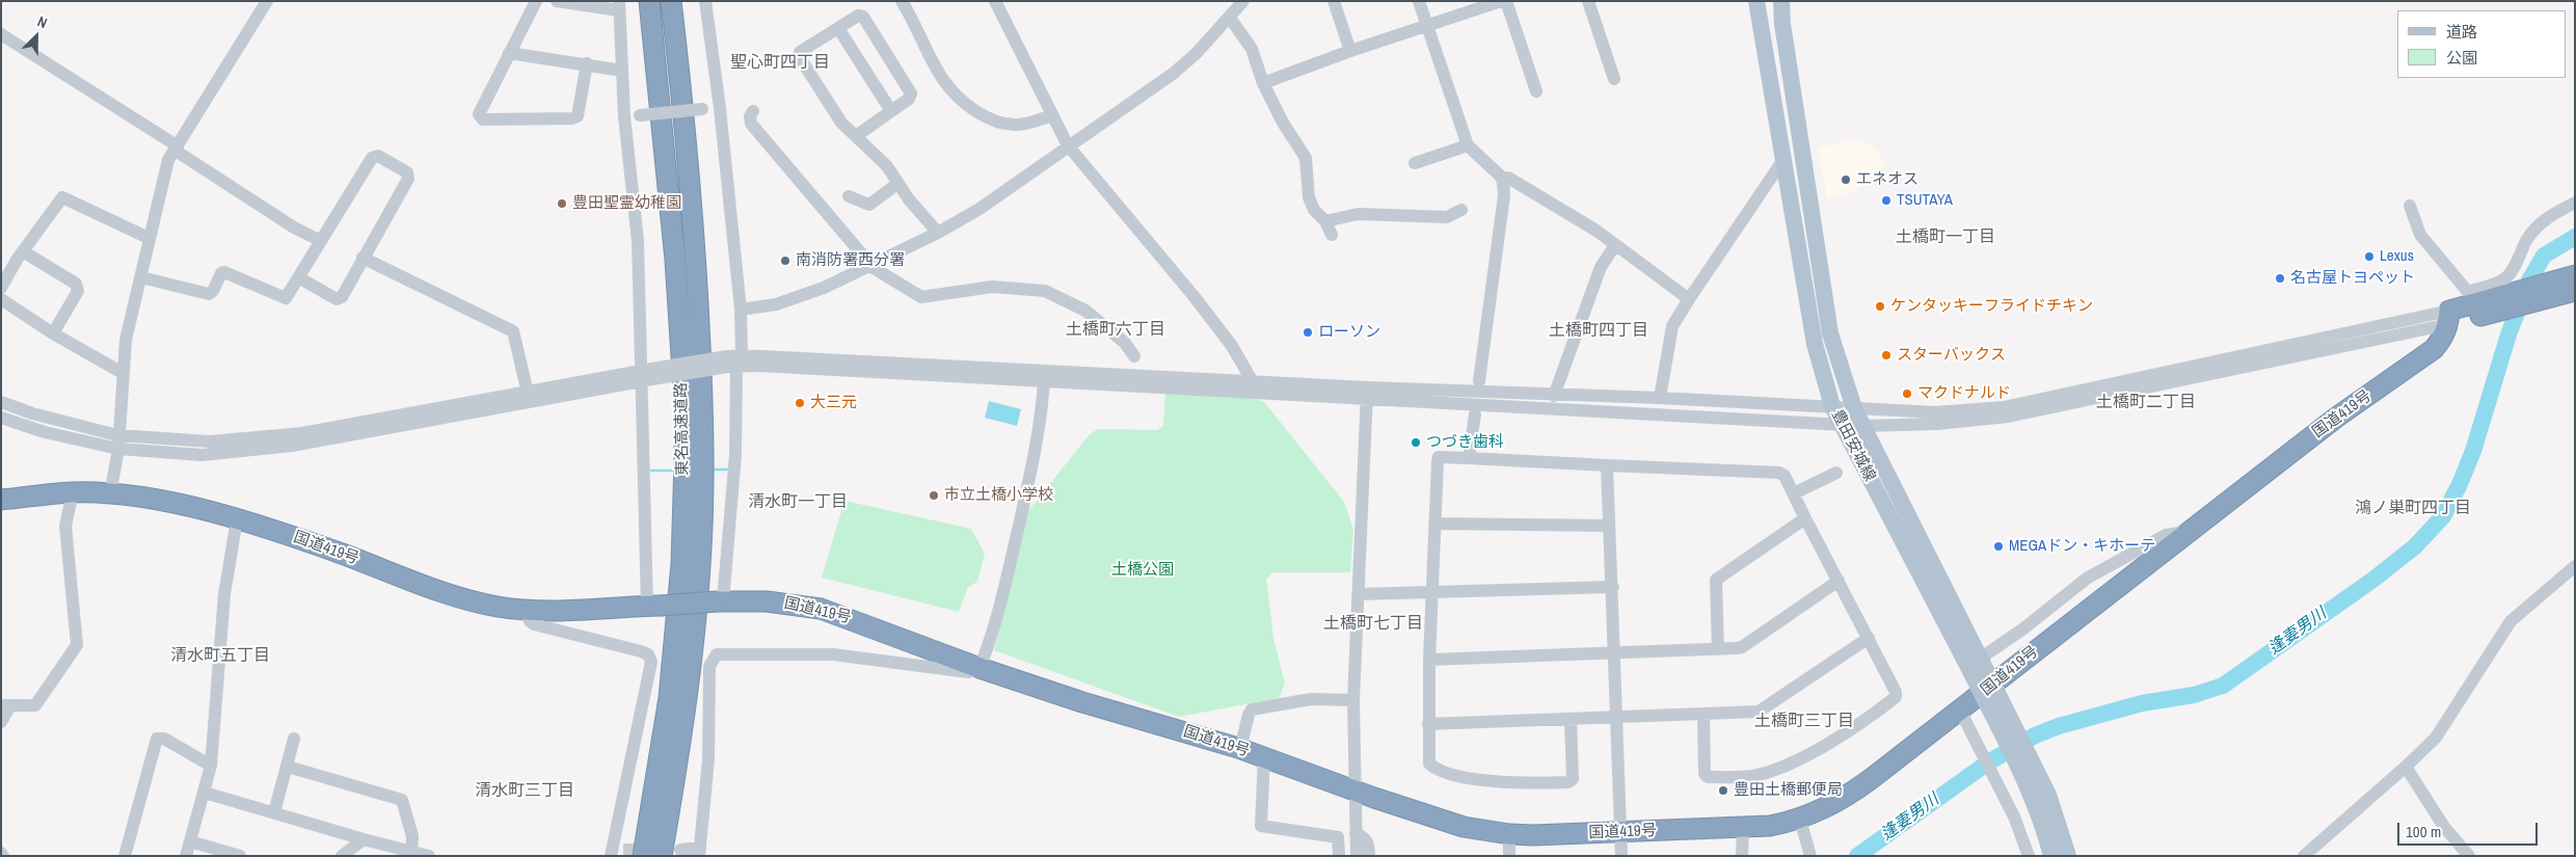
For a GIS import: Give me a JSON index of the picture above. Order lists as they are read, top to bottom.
{
  "streets": {
    "highway": ["国道419号", "東名高速道路"],
    "main road": ["豊田安城線"]
  },
  "districts": [
    "聖心町四丁目",
    "土橋町一丁目",
    "土橋町六丁目",
    "土橋町四丁目",
    "土橋町二丁目",
    "清水町一丁目",
    "鴻ノ巣町四丁目",
    "土橋町七丁目",
    "清水町五丁目",
    "土橋町三丁目",
    "清水町三丁目"
  ],
  "water": ["逢妻男川"],
  "parks": ["土橋公園"],
  "places": [
    "エネオス",
    "TSUTAYA",
    "豊田聖霊幼稚園",
    "Lexus",
    "南消防署西分署",
    "名古屋トヨペット",
    "ケンタッキーフライドチキン",
    "ローソン",
    "スターバックス",
    "マクドナルド",
    "大三元",
    "つづき歯科",
    "市立土橋小学校",
    "MEGAドン・キホーテ",
    "豊田土橋郵便局"
  ],
  "legend": ["道路", "公園"],
  "scale_bar": "100 m",
  "north": "top right"
}
